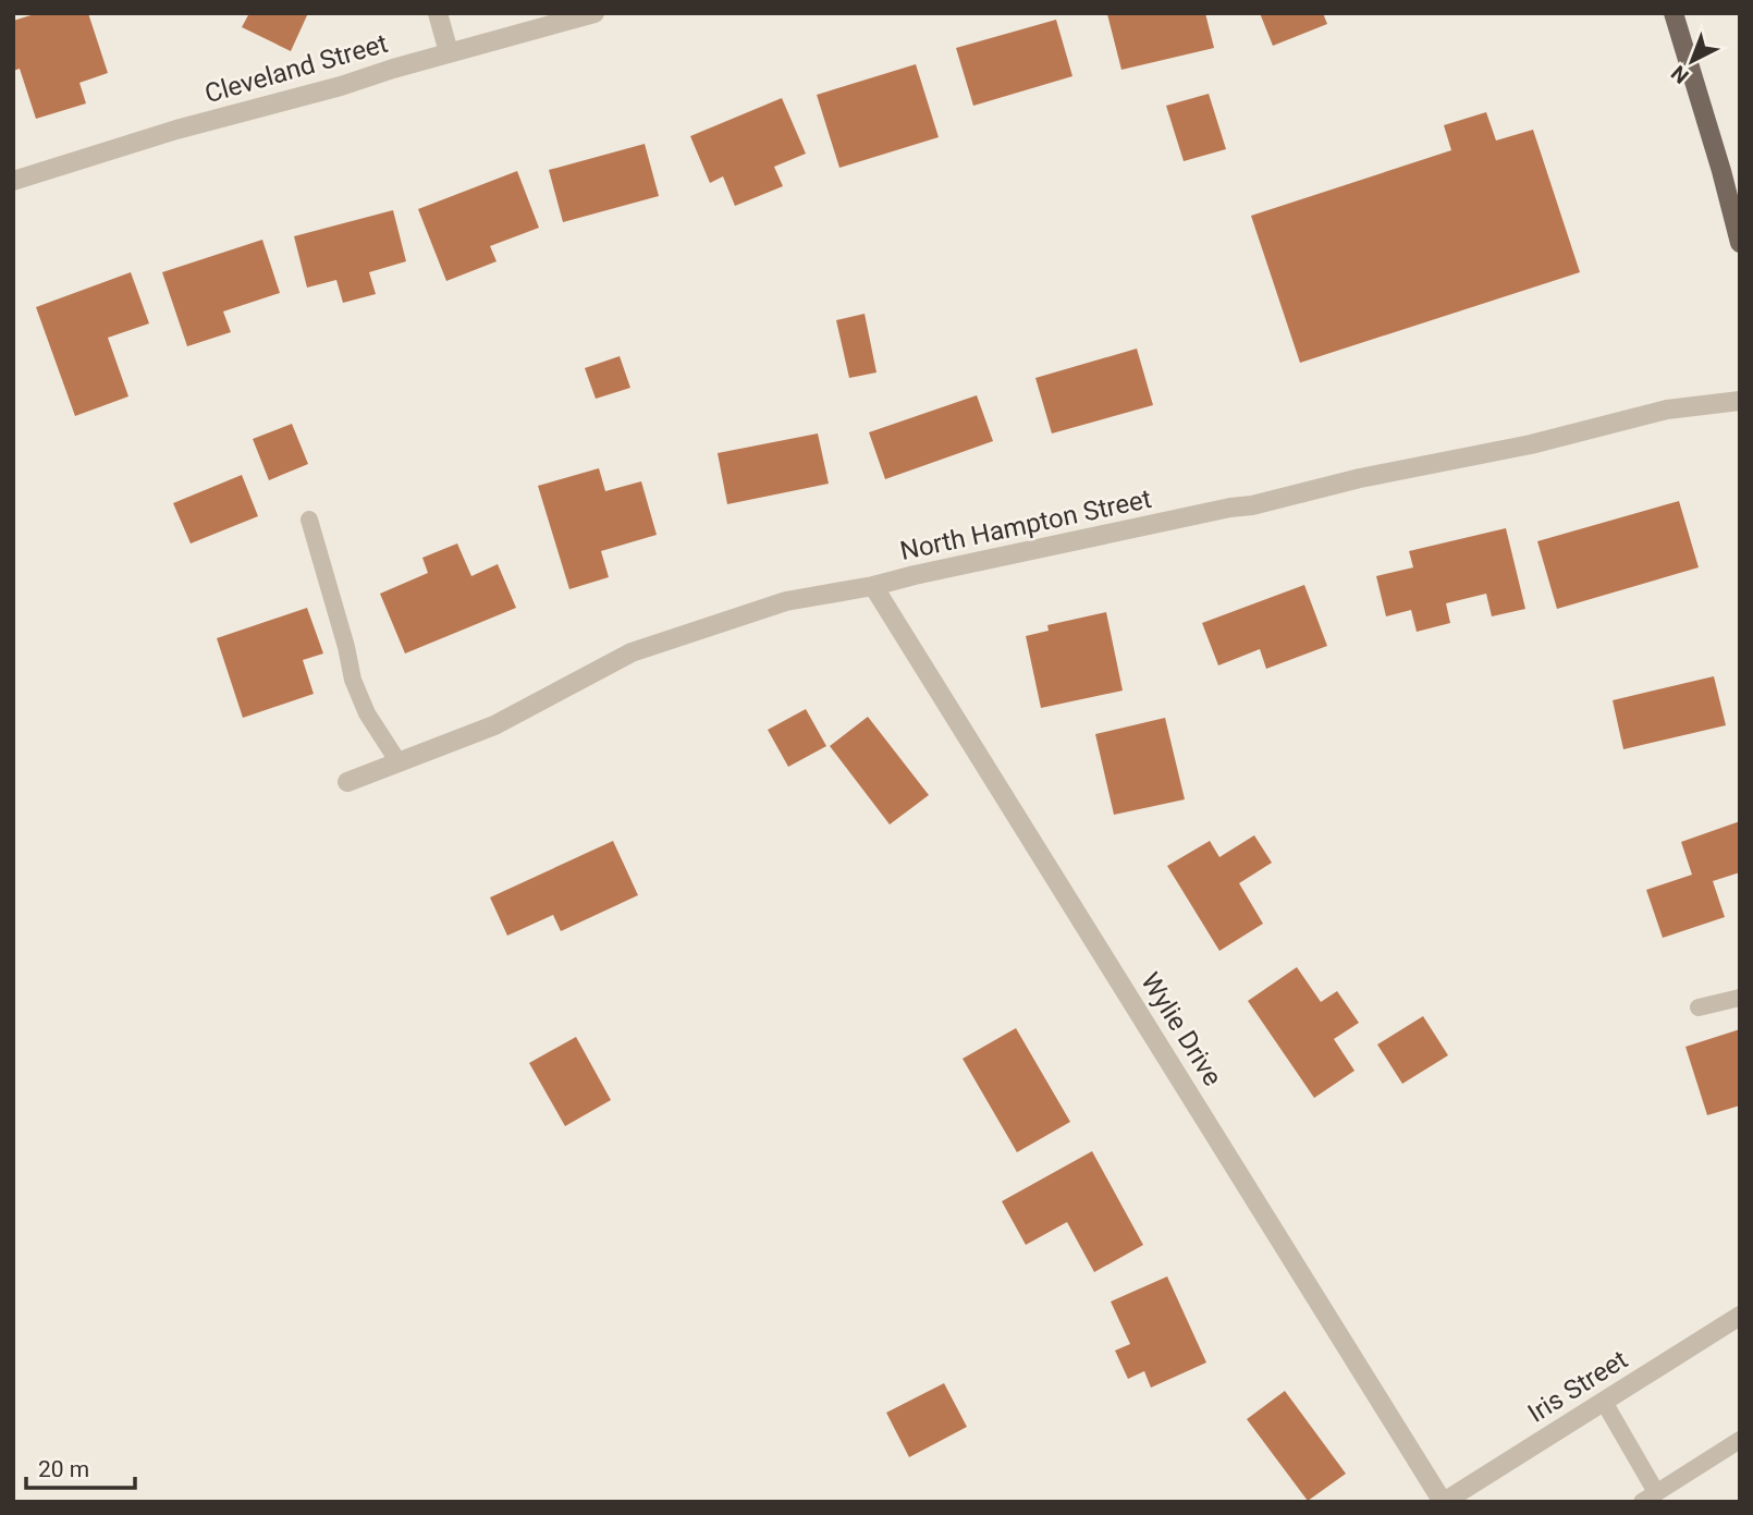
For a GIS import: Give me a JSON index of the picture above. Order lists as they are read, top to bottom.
{
  "streets": {
    "street": [
      "Cleveland Street",
      "North Hampton Street",
      "Wylie Drive",
      "Iris Street"
    ]
  },
  "crossings": [
    ["North Hampton Street", "Wylie Drive"],
    ["Wylie Drive", "Iris Street"]
  ],
  "scale_bar": "20 m",
  "north": "bottom left"
}
